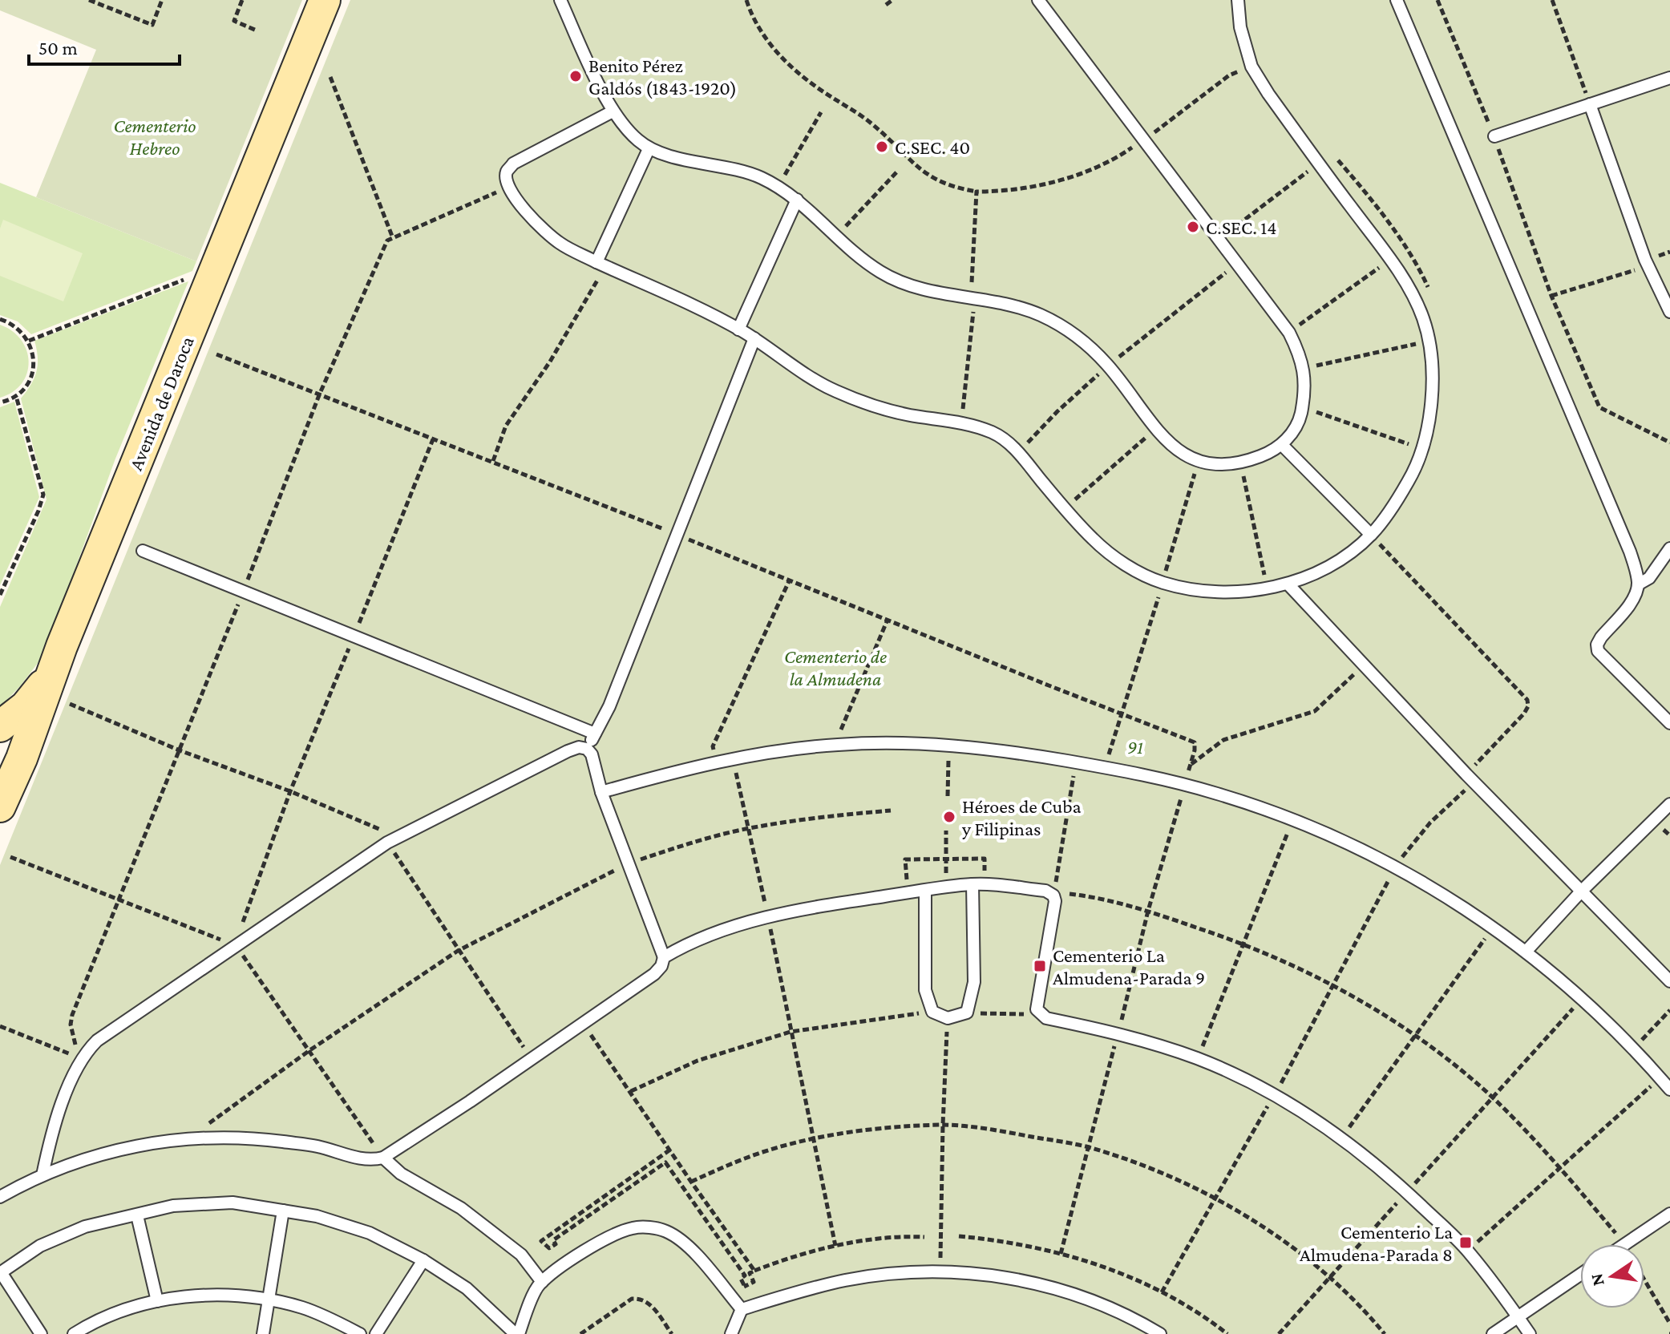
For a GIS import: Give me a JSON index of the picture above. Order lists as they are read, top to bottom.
{
  "streets": {
    "street": ["Avenida de Daroca"]
  },
  "parks": ["Cementerio Hebreo", "Cementerio de la Almudena", "91"],
  "places": {
    "other": [
      "Benito Pérez Galdós (1843-1920)",
      "C.SEC. 40",
      "C.SEC. 14",
      "Héroes de Cuba y Filipinas"
    ],
    "transit": ["Cementerio La Almudena-Parada 9", "Cementerio La Almudena-Parada 8"]
  },
  "scale_bar": "50 m",
  "north": "left"
}
